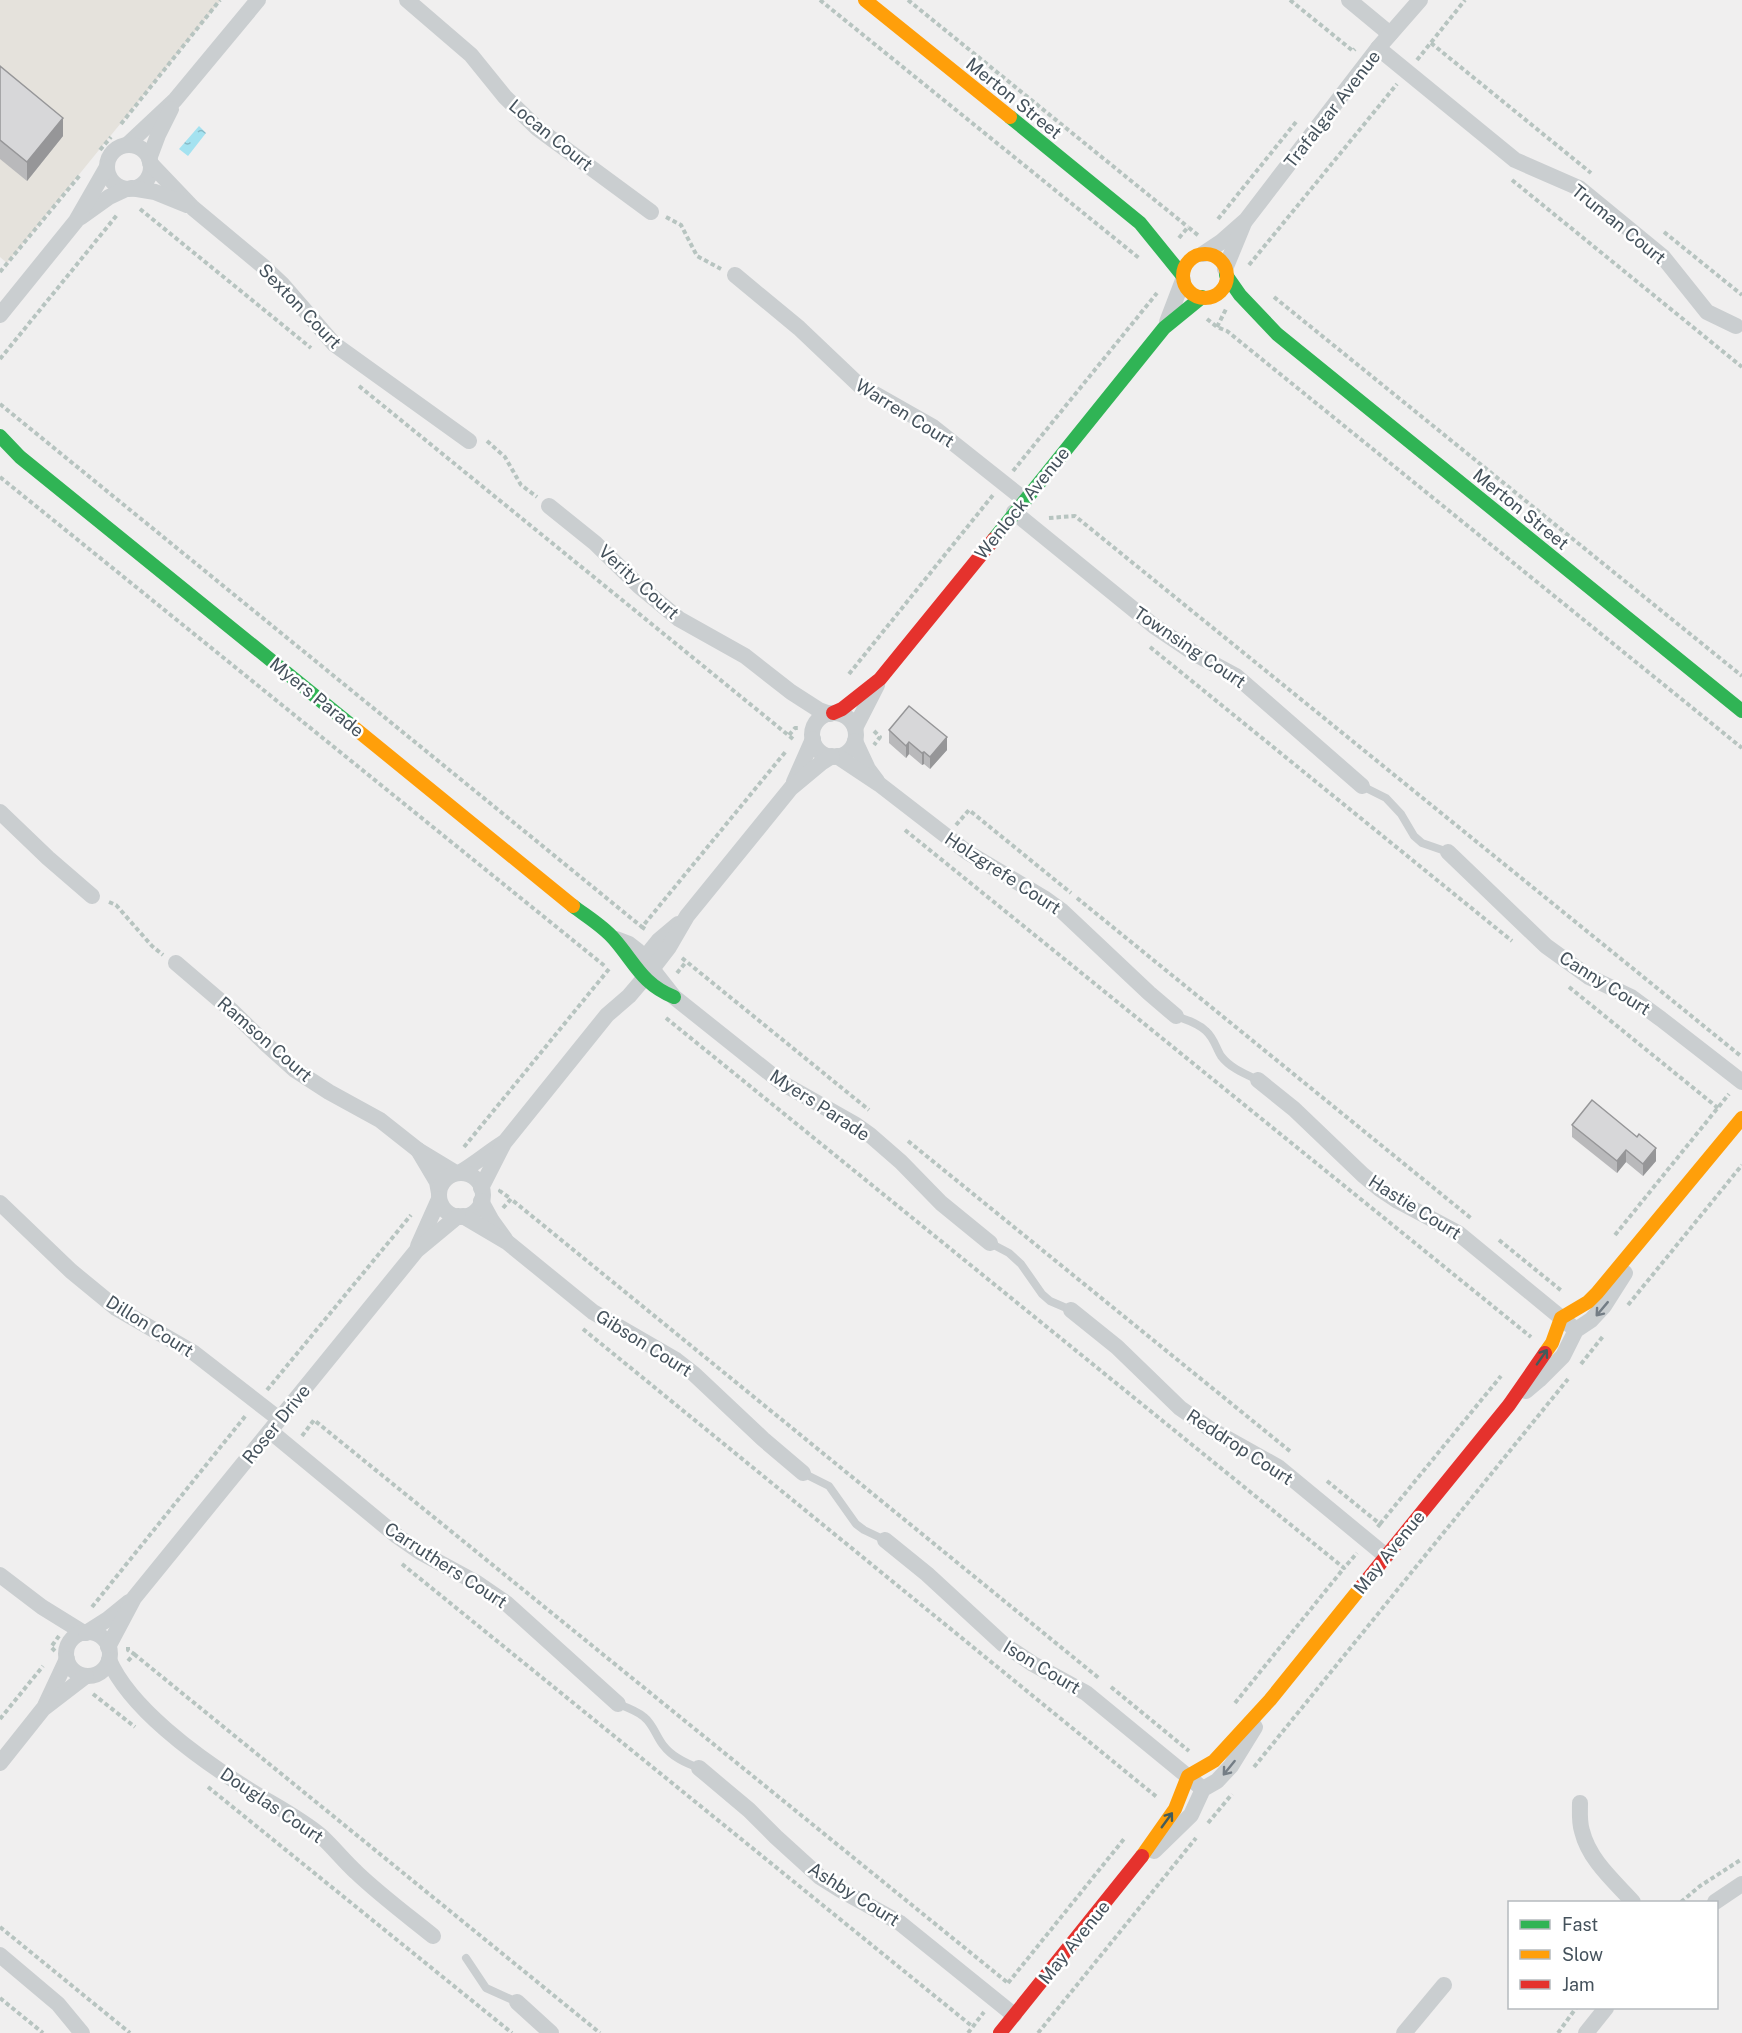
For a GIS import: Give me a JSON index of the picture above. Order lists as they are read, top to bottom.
{
  "streets": {
    "street": [
      "Merton Street",
      "Trafalgar Avenue",
      "Locan Court",
      "Truman Court",
      "Sexton Court",
      "Warren Court",
      "Wenlock Avenue",
      "Verity Court",
      "Townsing Court",
      "Myers Parade",
      "Holzgrefe Court",
      "Canny Court",
      "Ramson Court",
      "Hastie Court",
      "Dillon Court",
      "Gibson Court",
      "Roser Drive",
      "Reddrop Court",
      "May Avenue",
      "Carruthers Court",
      "Ison Court",
      "Douglas Court",
      "Ashby Court"
    ]
  },
  "crossings": [
    ["Merton Street", "Trafalgar Avenue"],
    ["Merton Street", "Wenlock Avenue"],
    ["Trafalgar Avenue", "Truman Court"],
    ["Trafalgar Avenue", "Wenlock Avenue"],
    ["Warren Court", "Wenlock Avenue"],
    ["Warren Court", "Townsing Court"],
    ["Wenlock Avenue", "Verity Court"],
    ["Wenlock Avenue", "Townsing Court"],
    ["Wenlock Avenue", "Holzgrefe Court"],
    ["Verity Court", "Holzgrefe Court"],
    ["Ramson Court", "Gibson Court"],
    ["Ramson Court", "Roser Drive"],
    ["Hastie Court", "May Avenue"],
    ["Dillon Court", "Roser Drive"],
    ["Dillon Court", "Carruthers Court"],
    ["Gibson Court", "Roser Drive"],
    ["Roser Drive", "Carruthers Court"],
    ["Roser Drive", "Douglas Court"],
    ["Reddrop Court", "May Avenue"],
    ["May Avenue", "Ison Court"],
    ["May Avenue", "Ashby Court"]
  ],
  "legend": ["Fast", "Slow", "Jam"]
}
